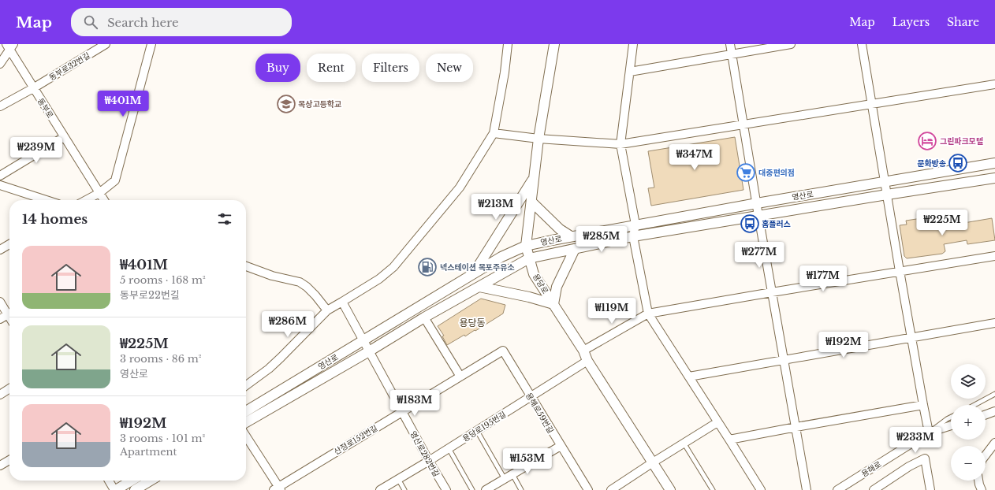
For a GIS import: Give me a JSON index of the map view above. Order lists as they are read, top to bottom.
{
  "streets": {
    "street": [
      "동부로32번길",
      "동부로",
      "영산로",
      "용당로",
      "용해로59번길",
      "용당로195번길",
      "산정로152번길",
      "영산로282번길",
      "용해로"
    ]
  },
  "crossings": [
    ["동부로32번길", "동부로"],
    ["영산로", "용당로"],
    ["영산로", "영산로282번길"],
    ["용당로", "용당로195번길"],
    ["용해로59번길", "용당로195번길"],
    ["용해로59번길", "산정로152번길"],
    ["용당로195번길", "영산로282번길"],
    ["산정로152번길", "영산로282번길"]
  ],
  "districts": ["용당동"],
  "places": {
    "school or university": ["목상고등학교"],
    "hotel": ["그린파크모텔"],
    "bus stop": ["문화방송", "홈플러스"],
    "supermarket": ["대중편의점"],
    "fuel station": ["넥스테이션 목포주유소"]
  },
  "page": {
    "header": "Map",
    "search": "Search here",
    "nav": ["Map", "Layers", "Share"],
    "chip": [
      "Buy",
      "Rent",
      "Filters",
      "New"
    ],
    "price": [
      "₩401M",
      "₩239M",
      "₩347M",
      "₩213M",
      "₩225M",
      "₩285M",
      "₩277M",
      "₩177M",
      "₩119M",
      "₩286M",
      "₩192M",
      "₩183M",
      "₩233M",
      "₩153M"
    ],
    "heading": "14 homes",
    "list": [
      {
        "name": "₩401M",
        "note": "5 rooms · 168 m² · 동부로22번길"
      },
      {
        "name": "₩225M",
        "note": "3 rooms · 86 m² · 영산로"
      },
      {
        "name": "₩192M",
        "note": "3 rooms · 101 m² · Apartment"
      }
    ],
    "map_buttons": ["+", "−"]
  }
}
